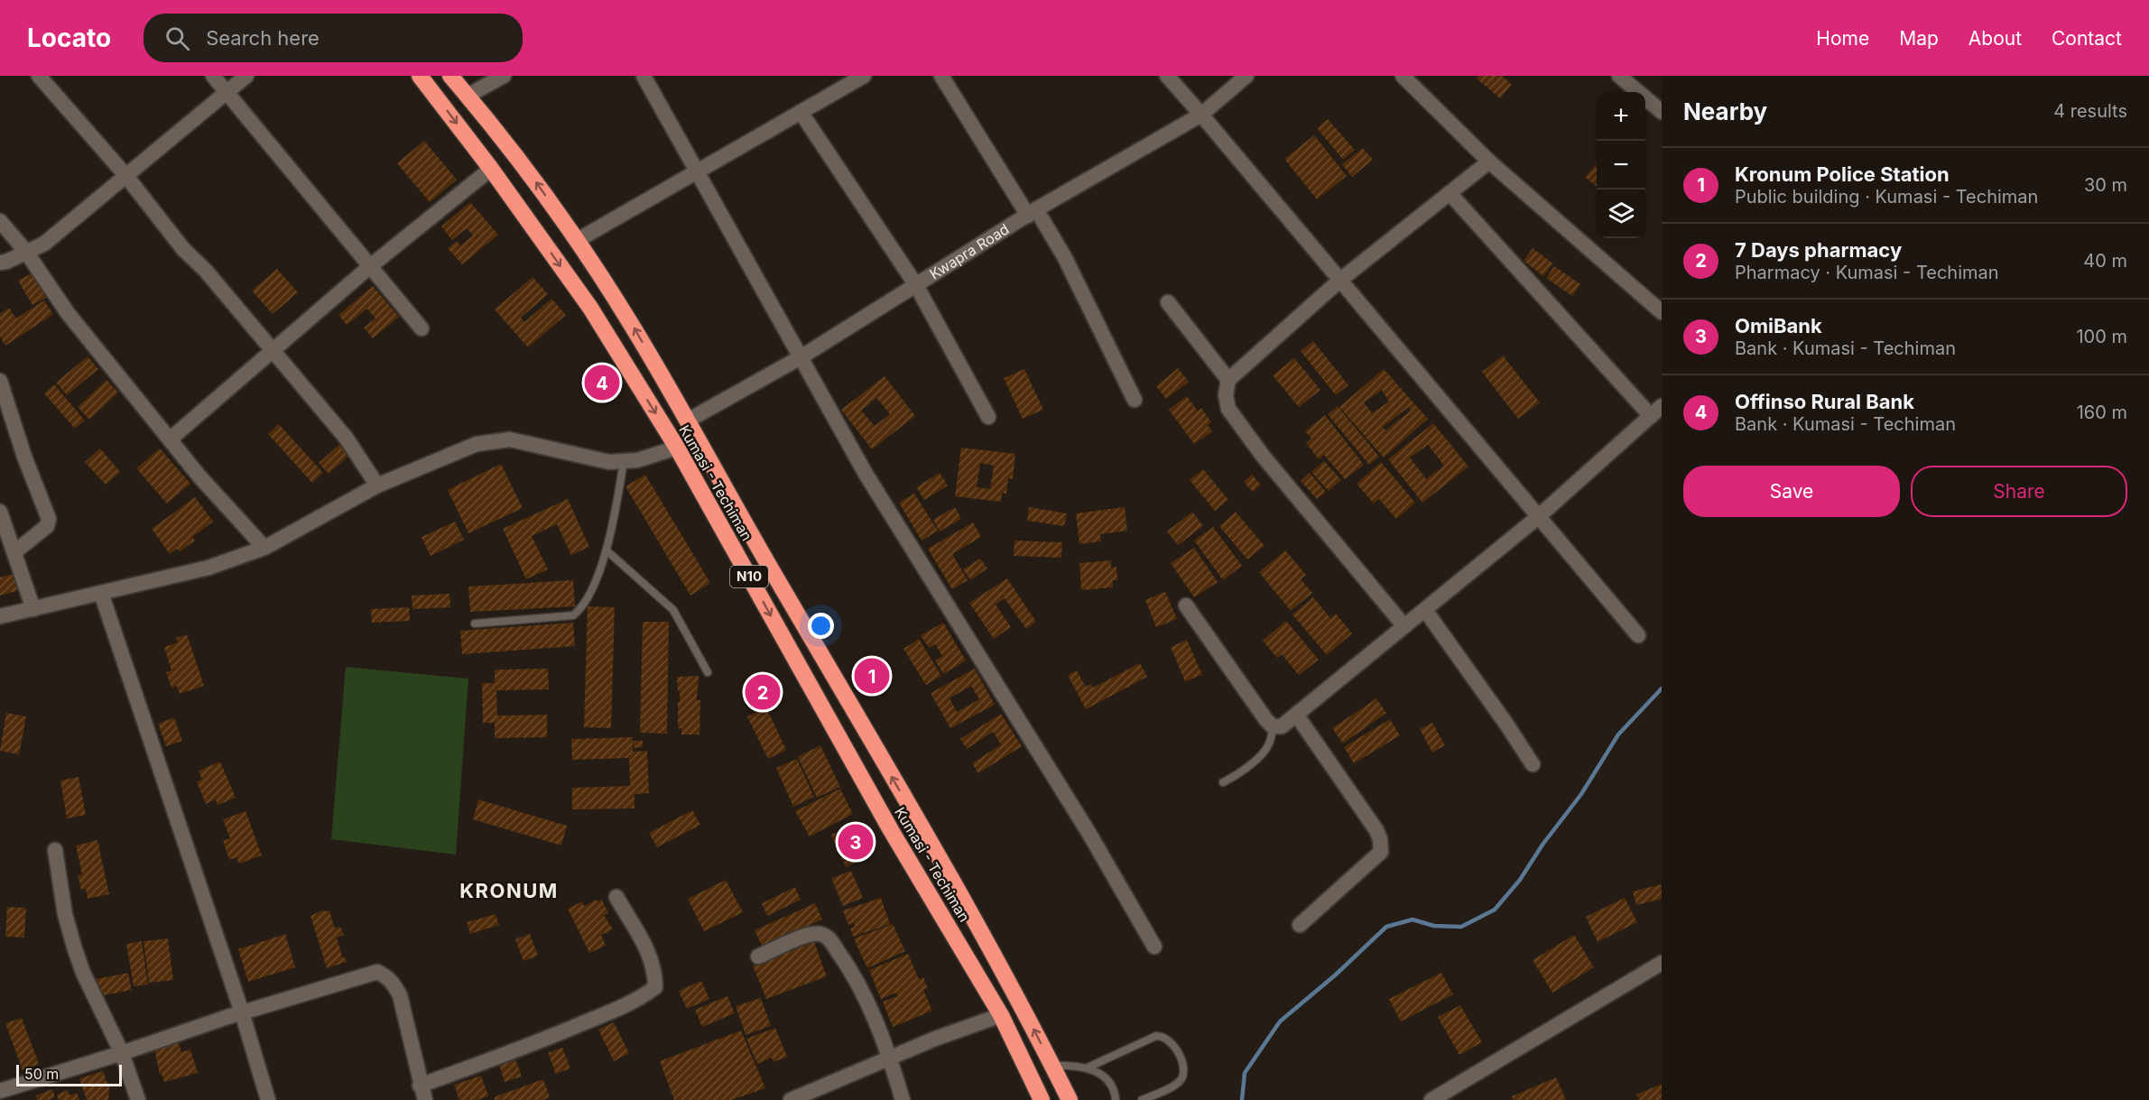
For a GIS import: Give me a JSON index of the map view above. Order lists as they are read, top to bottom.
{
  "streets": {
    "highway": ["Kumasi - Techiman", "N10"],
    "street": ["Kwapra Road"]
  },
  "crossings": [
    ["Kwapra Road", "N10"]
  ],
  "districts": ["KRONUM"],
  "scale_bar": "50 m",
  "page": {
    "header": "Locato",
    "search": "Search here",
    "nav": [
      "Home",
      "Map",
      "About",
      "Contact"
    ],
    "heading": ["Nearby", "4 results"],
    "map_buttons": ["+", "−"],
    "list": [
      {
        "mark": "1",
        "name": "Kronum Police Station",
        "note": "Public building · Kumasi - Techiman",
        "value": "30 m"
      },
      {
        "mark": "2",
        "name": "7 Days pharmacy",
        "note": "Pharmacy · Kumasi - Techiman",
        "value": "40 m"
      },
      {
        "mark": "3",
        "name": "OmiBank",
        "note": "Bank · Kumasi - Techiman",
        "value": "100 m"
      },
      {
        "mark": "4",
        "name": "Offinso Rural Bank",
        "note": "Bank · Kumasi - Techiman",
        "value": "160 m"
      }
    ],
    "pins": [
      "4",
      "1",
      "2",
      "3"
    ],
    "buttons": ["Save", "Share"],
    "scale": "50 m"
  }
}
